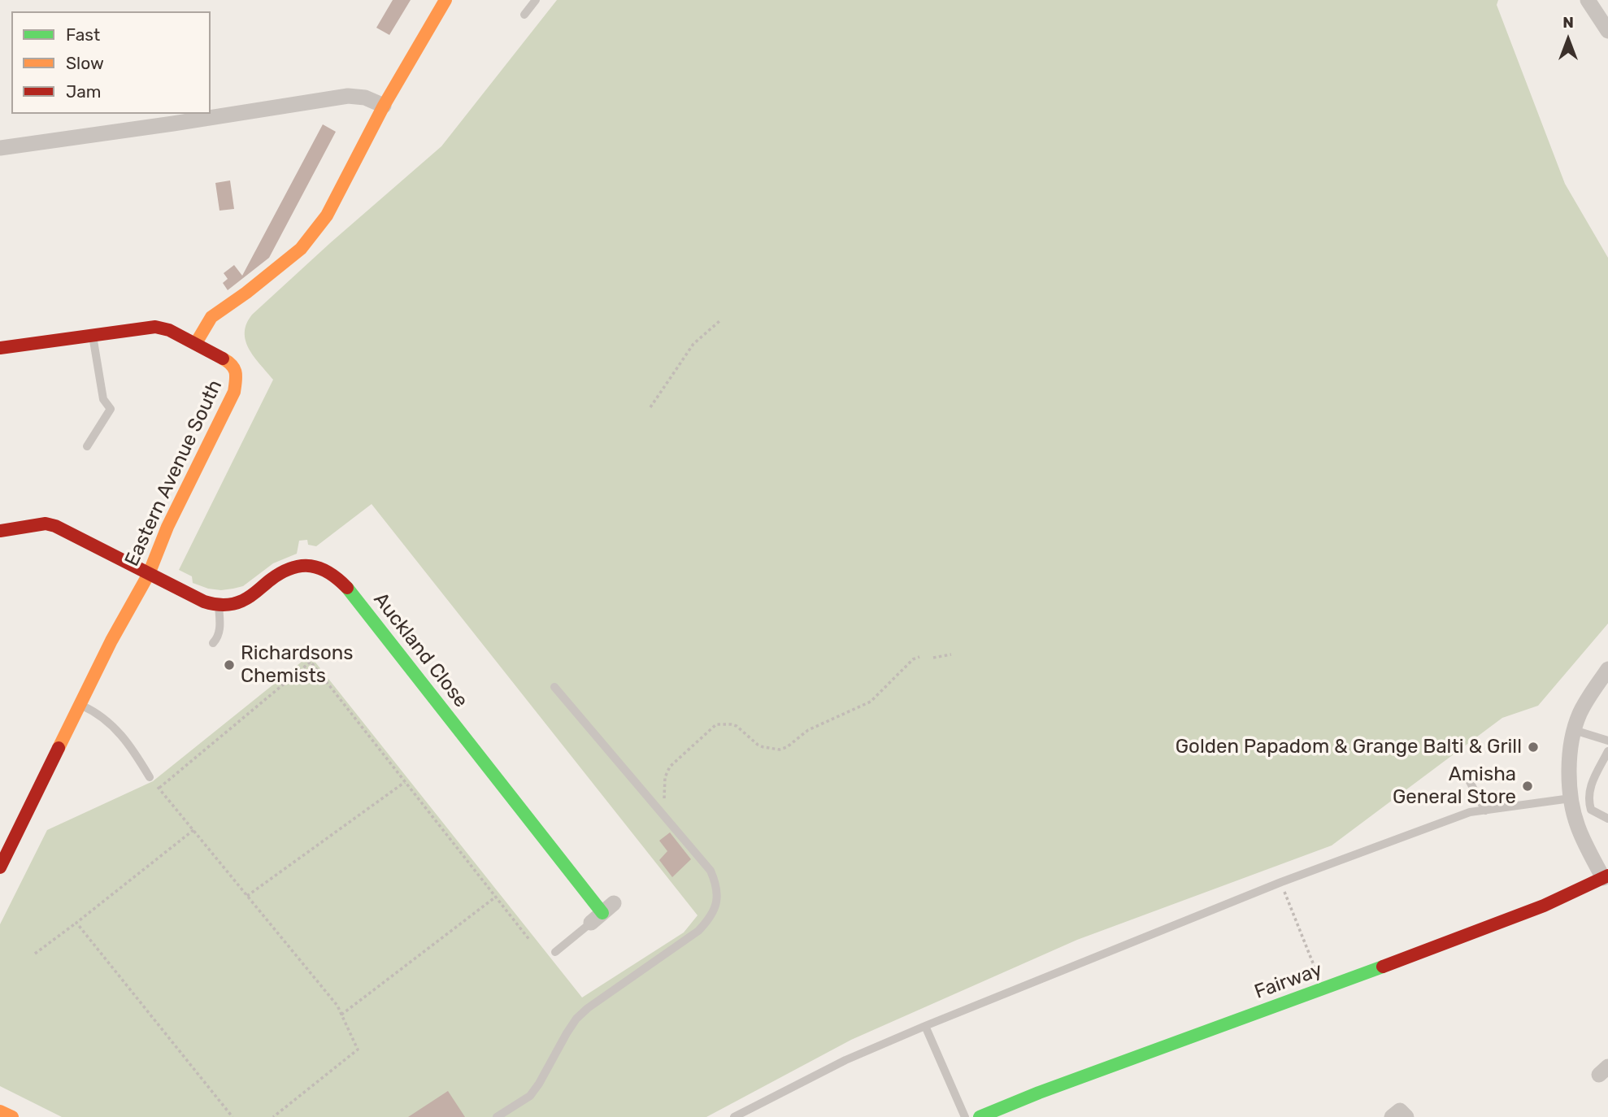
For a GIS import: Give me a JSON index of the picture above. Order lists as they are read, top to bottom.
{
  "streets": {
    "street": ["Eastern Avenue South", "Auckland Close", "Fairway"]
  },
  "places": ["Richardsons Chemists", "Golden Papadom & Grange Balti & Grill", "Amisha General Store"],
  "legend": ["Fast", "Slow", "Jam"],
  "north": "top"
}
